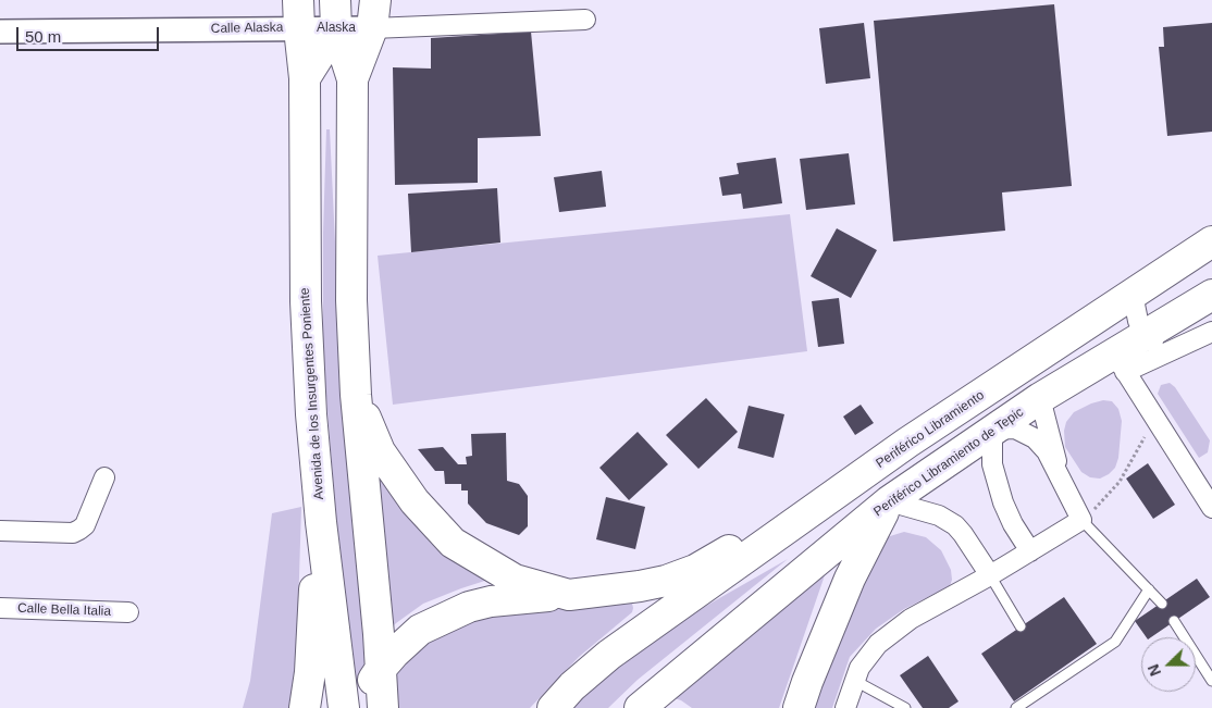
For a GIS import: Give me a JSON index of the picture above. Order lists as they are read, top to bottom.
{
  "streets": {
    "main road": ["Avenida de los Insurgentes Poniente", "Periférico Libramiento", "Periférico Libramiento de Tepic"],
    "street": ["Calle Alaska", "Alaska", "Calle Bella Italia"]
  },
  "crossings": [
    ["Calle Alaska", "Alaska"],
    ["Calle Alaska", "Avenida de los Insurgentes Poniente"],
    ["Alaska", "Avenida de los Insurgentes Poniente"]
  ],
  "scale_bar": "50 m",
  "north": "left"
}
